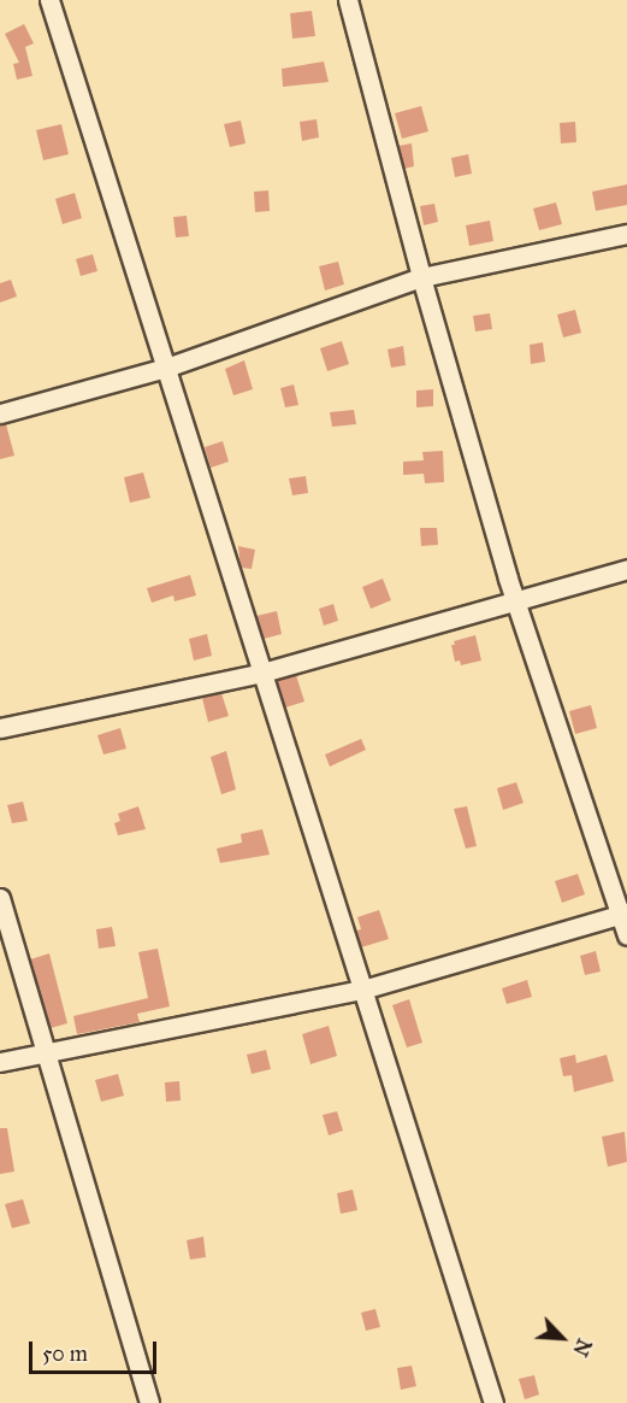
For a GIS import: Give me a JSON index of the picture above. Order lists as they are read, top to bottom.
{
  "scale_bar": "50 m",
  "north": "bottom right"
}
